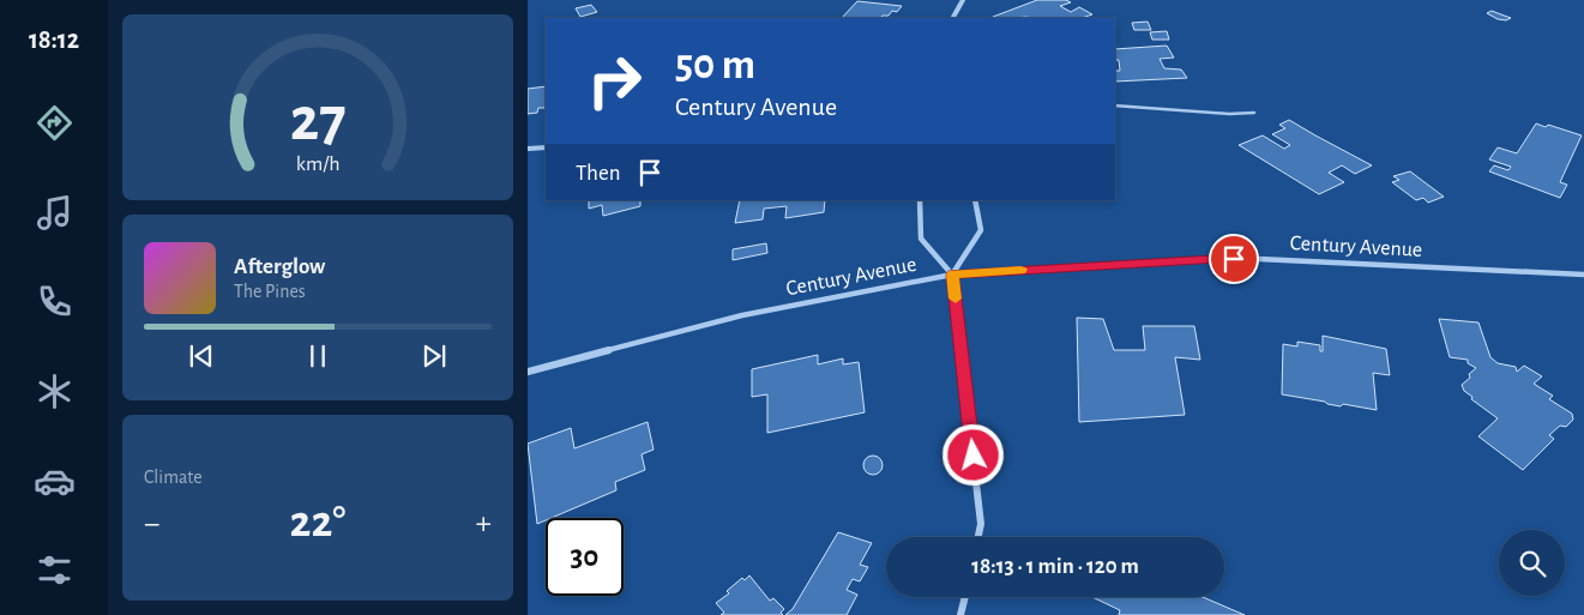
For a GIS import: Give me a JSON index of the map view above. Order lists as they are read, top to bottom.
{
  "streets": {
    "street": ["Century Avenue"]
  },
  "page": {
    "tabs": "18:12",
    "turn": ["50 m", "Century Avenue"],
    "then": "Then",
    "song": ["Afterglow", "The Pines"],
    "tile": "Climate",
    "heat": ["−", "22°", "+"],
    "limit": "30",
    "trip": "18:13 · 1 min · 120 m",
    "gauge": ["27", "km/h"]
  }
}
